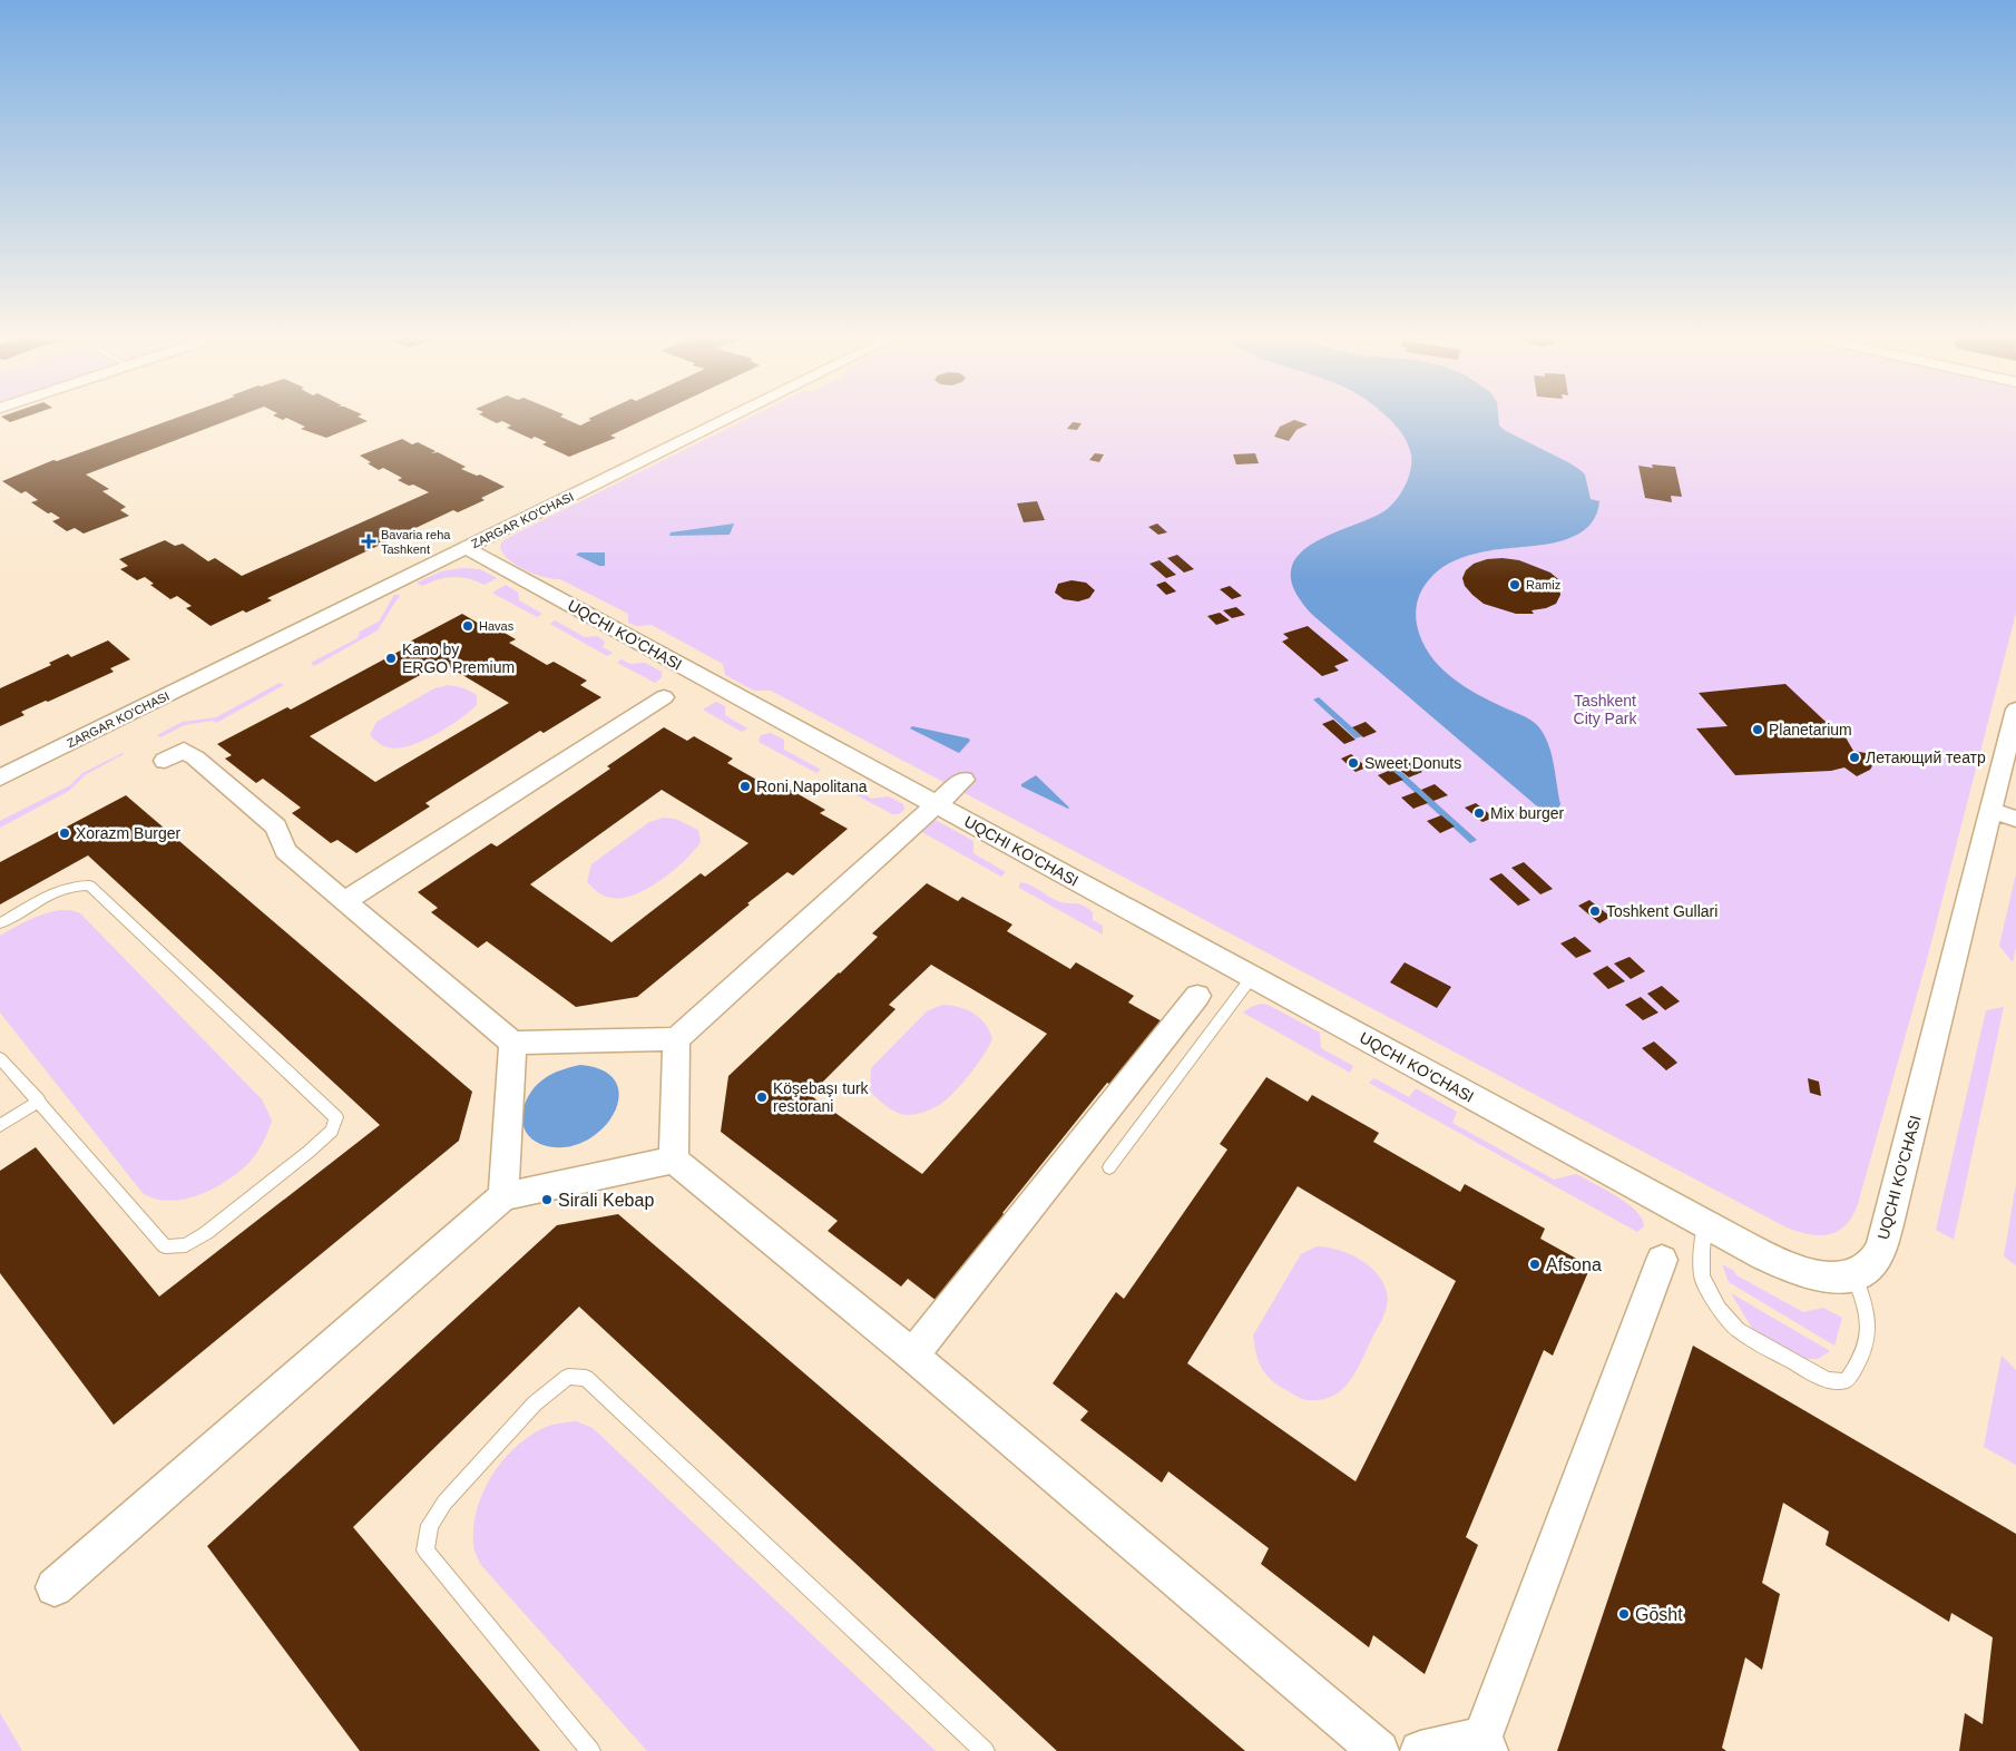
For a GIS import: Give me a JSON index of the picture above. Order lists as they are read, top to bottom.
{
  "streets": {
    "street": ["ZARGAR KO'CHASI", "UQCHI KO'CHASI"]
  },
  "crossings": [
    ["ZARGAR KO'CHASI", "UQCHI KO'CHASI"]
  ],
  "parks": ["Tashkent City Park"],
  "places": {
    "health": ["Bavaria reha Tashkent"],
    "other": [
      "Ramiz",
      "Havas",
      "Kano by ERGO Premium",
      "Planetarium",
      "Летающий театр",
      "Sweet Donuts",
      "Roni Napolitana",
      "Mix burger",
      "Xorazm Burger",
      "Toshkent Gullari",
      "Köşebaşı turk restorani",
      "Sirali Kebap",
      "Afsona",
      "Gōsht"
    ]
  }
}
